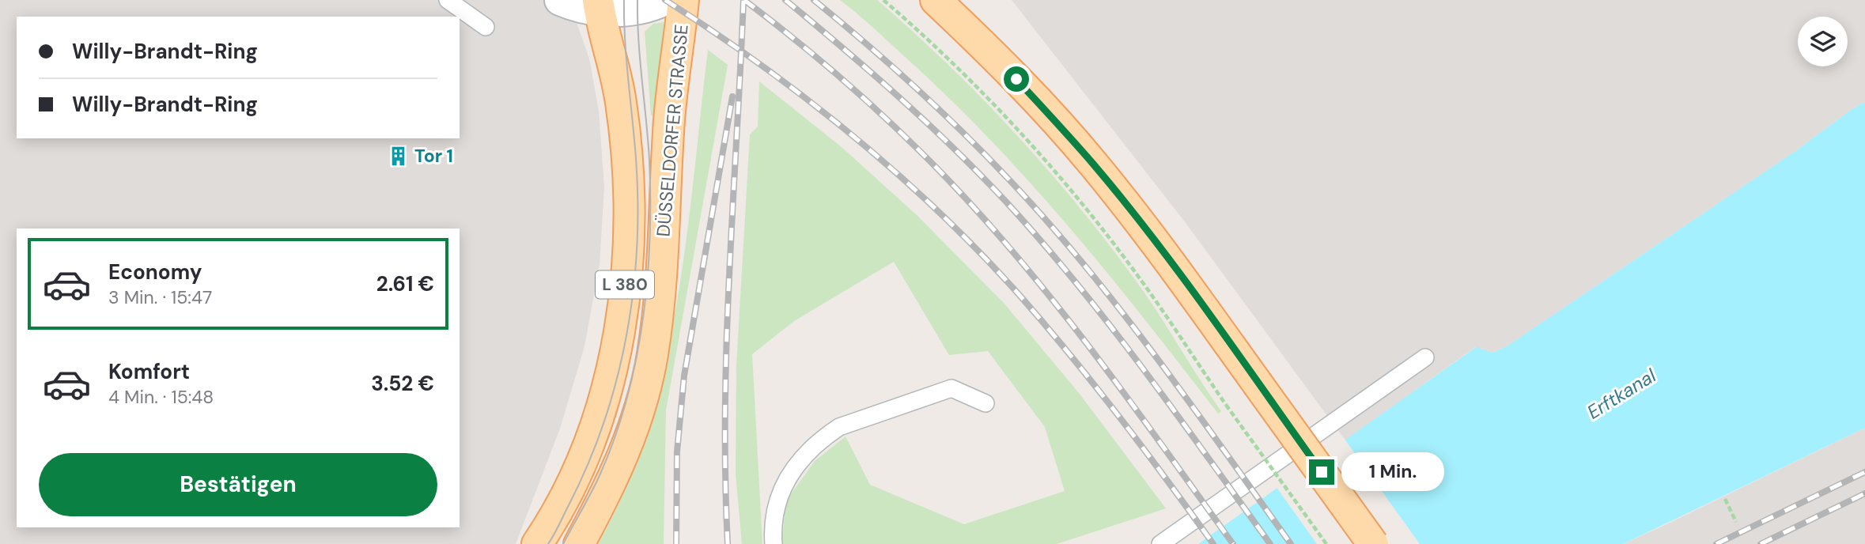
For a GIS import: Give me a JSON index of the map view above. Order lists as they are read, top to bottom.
{
  "streets": {
    "main road": ["DÜSSELDORFER STRASSE", "L 380"]
  },
  "water": ["Erftkanal"],
  "places": {
    "building": ["Tor 1"]
  },
  "page": {
    "banner": ["Willy-Brandt-Ring", "Willy-Brandt-Ring"],
    "list": [
      {
        "name": "Economy",
        "note": "3 Min. · 15:47",
        "value": "2.61 €"
      },
      {
        "name": "Komfort",
        "note": "4 Min. · 15:48",
        "value": "3.52 €"
      }
    ],
    "buttons": "Bestätigen",
    "bubble": "1 Min."
  }
}
